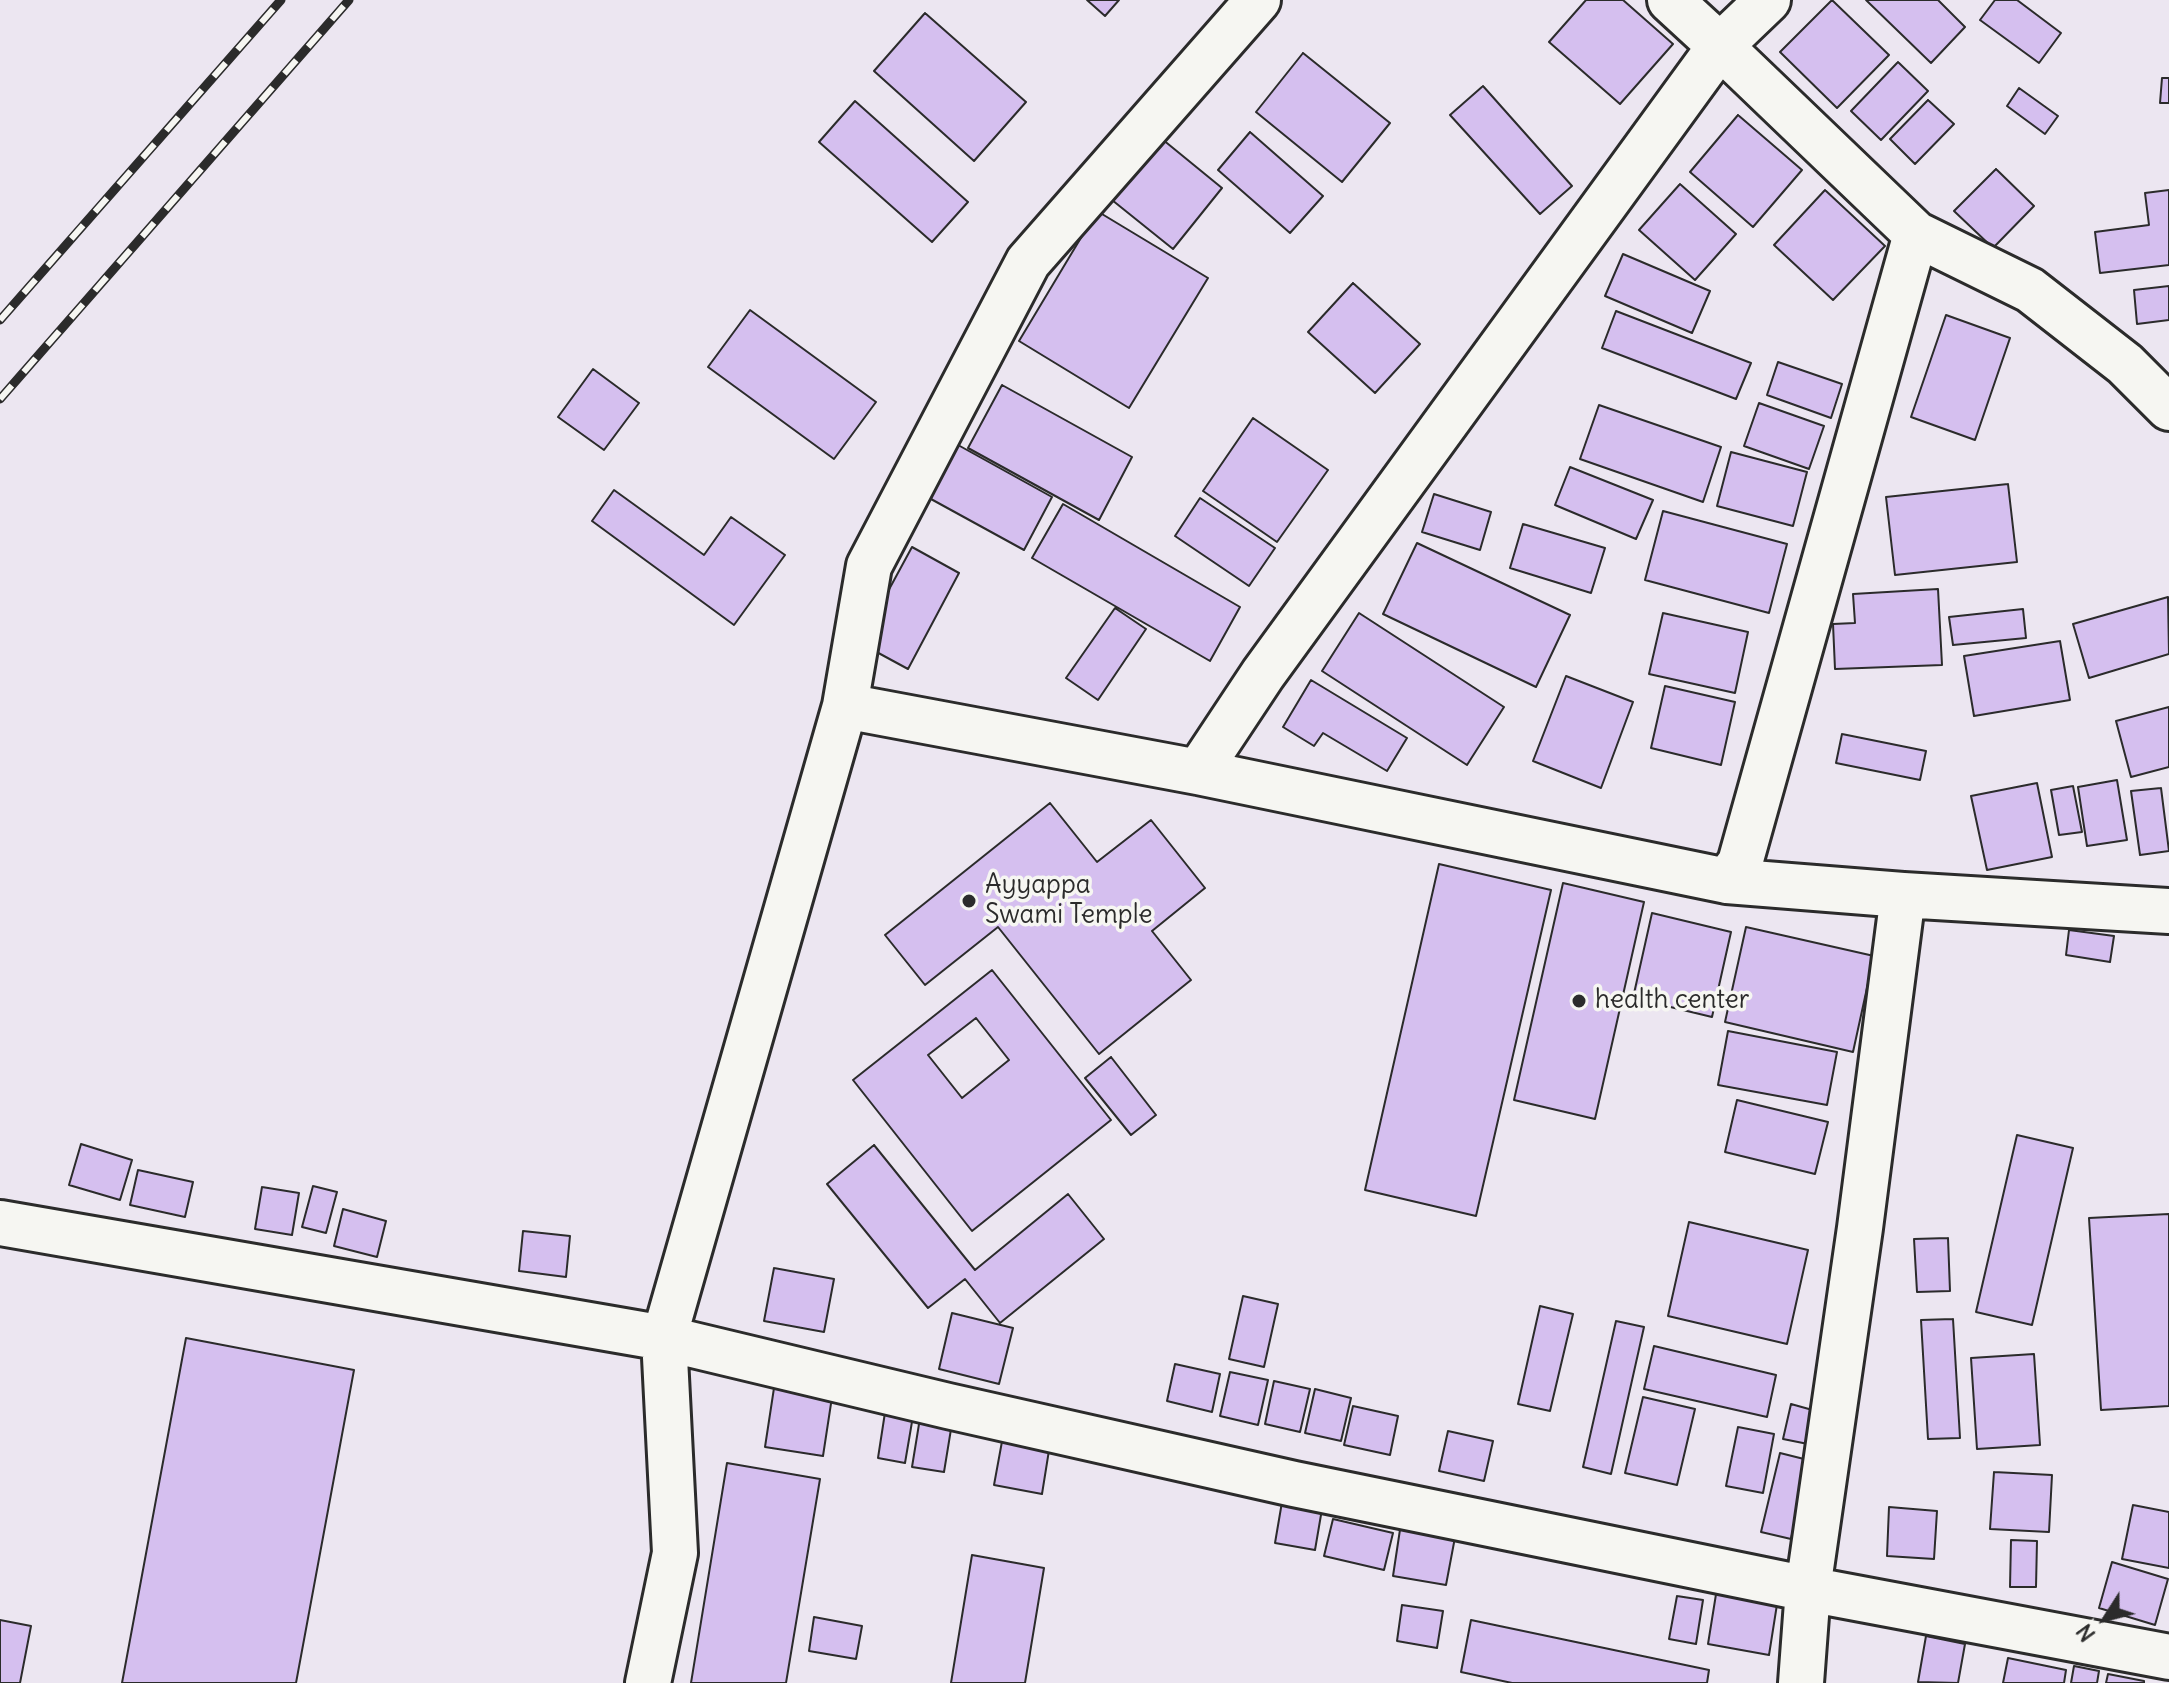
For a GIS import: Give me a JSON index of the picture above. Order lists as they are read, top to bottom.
{
  "places": ["Ayyappa Swami Temple", "health center"],
  "north": "bottom left"
}
